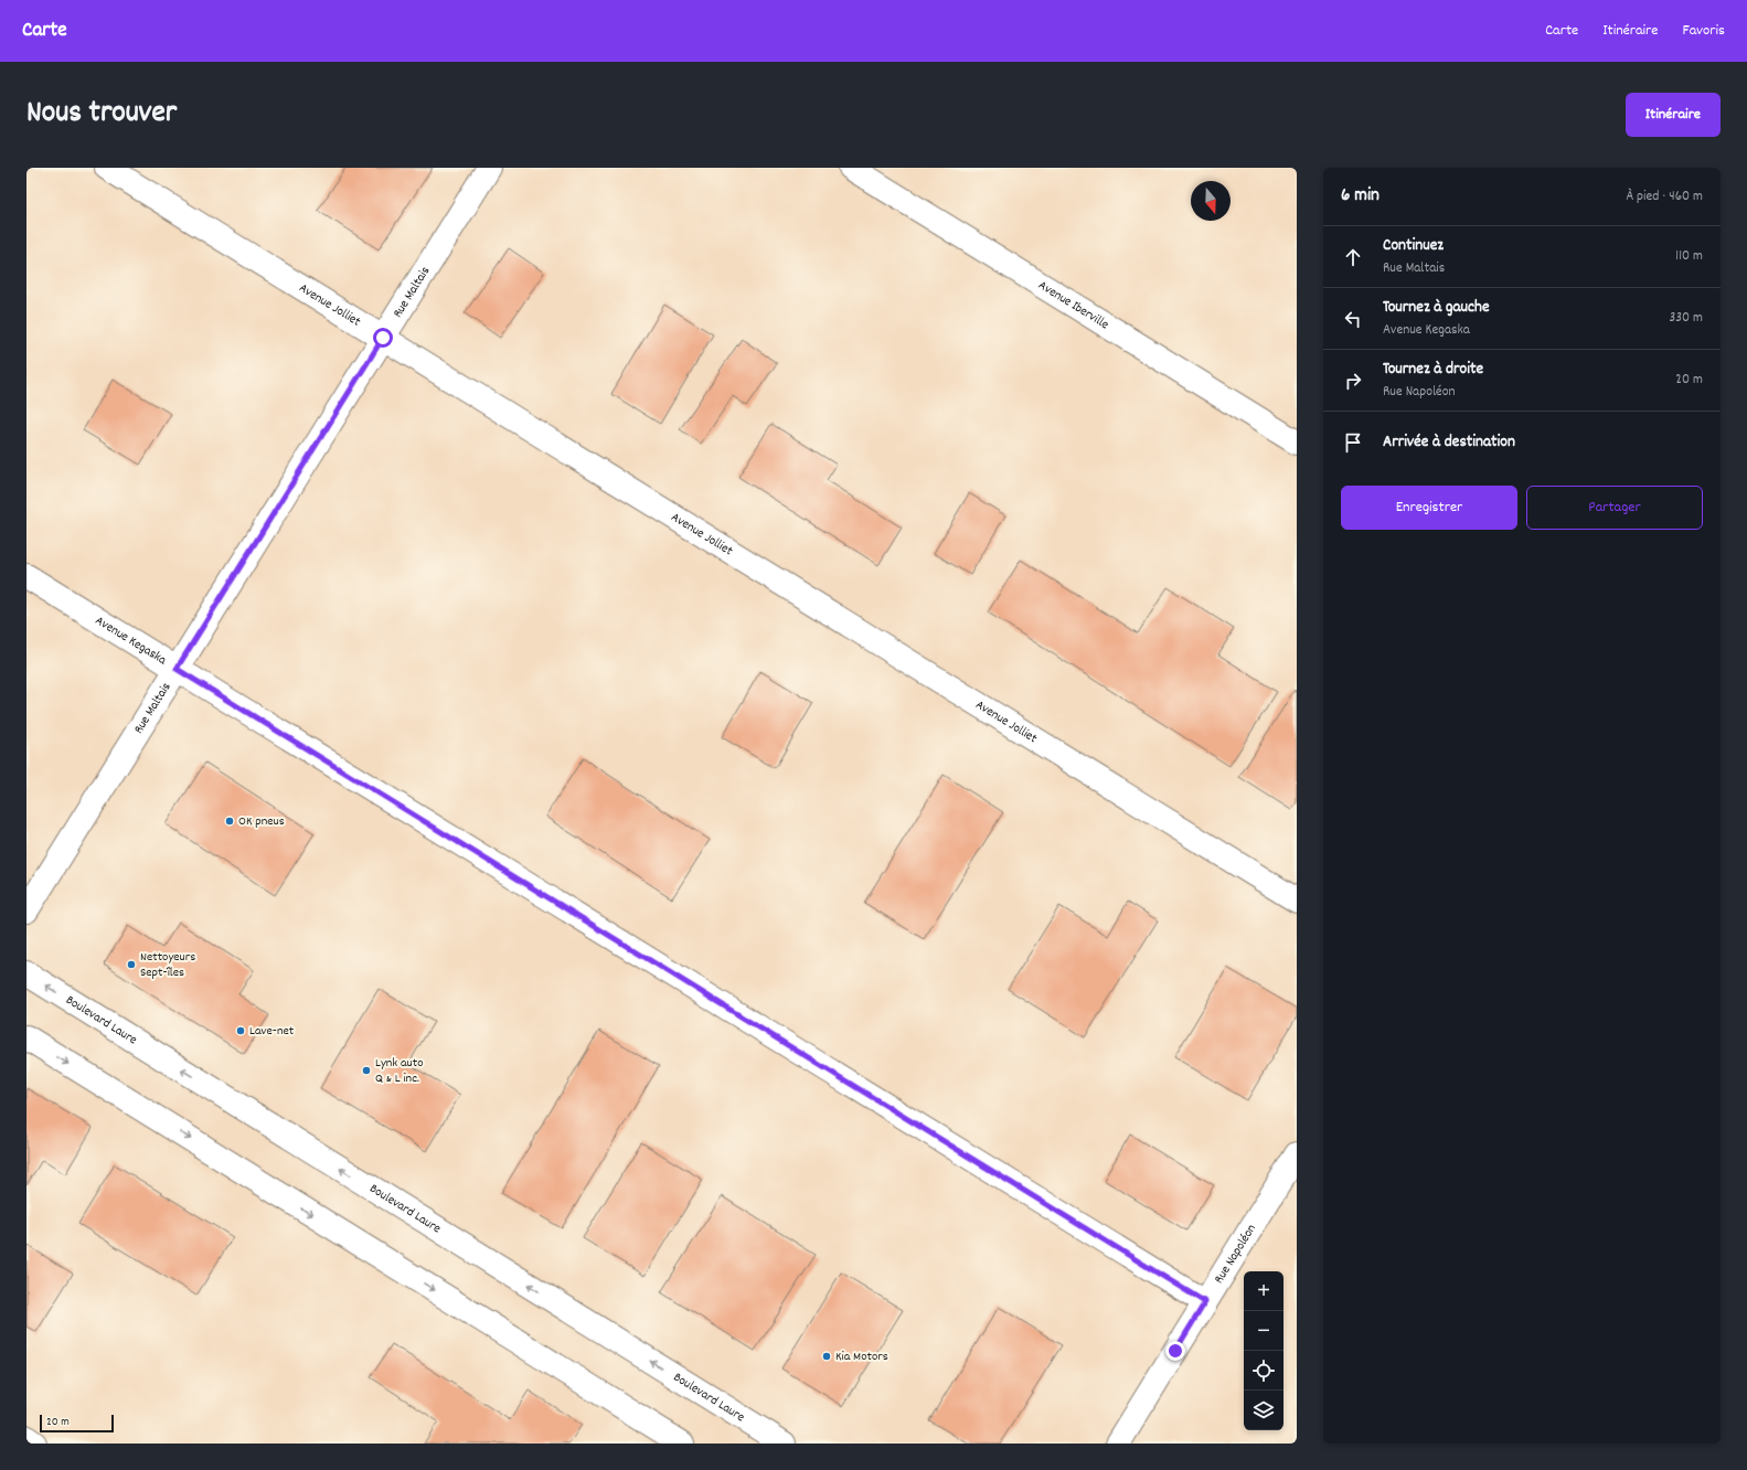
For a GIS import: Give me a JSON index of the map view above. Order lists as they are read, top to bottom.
{
  "streets": {
    "main road": [
      "Rue Maltais",
      "Avenue Jolliet",
      "Avenue Iberville",
      "Avenue Kegaska",
      "Boulevard Laure",
      "Rue Napoléon"
    ]
  },
  "crossings": [
    ["Rue Maltais", "Avenue Jolliet"],
    ["Rue Maltais", "Avenue Kegaska"],
    ["Avenue Kegaska", "Rue Napoléon"]
  ],
  "places": [
    "OK pneus",
    "Nettoyeurs Sept-îles",
    "Lave-net",
    "Lynk auto Q & L inc.",
    "Kia Motors"
  ],
  "scale_bar": "20 m",
  "north": "bottom",
  "page": {
    "header": "Carte",
    "nav": ["Carte", "Itinéraire", "Favoris"],
    "title": "Nous trouver",
    "buttons": [
      "Itinéraire",
      ["Enregistrer", "Partager"]
    ],
    "heading": ["6 min", "À pied · 460 m"],
    "list": [
      ["Continuez", "Rue Maltais", "110 m"],
      ["Tournez à gauche", "Avenue Kegaska", "330 m"],
      ["Tournez à droite", "Rue Napoléon", "20 m"],
      "Arrivée à destination"
    ],
    "map_buttons": ["+", "−"],
    "scale": "20 m"
  }
}
